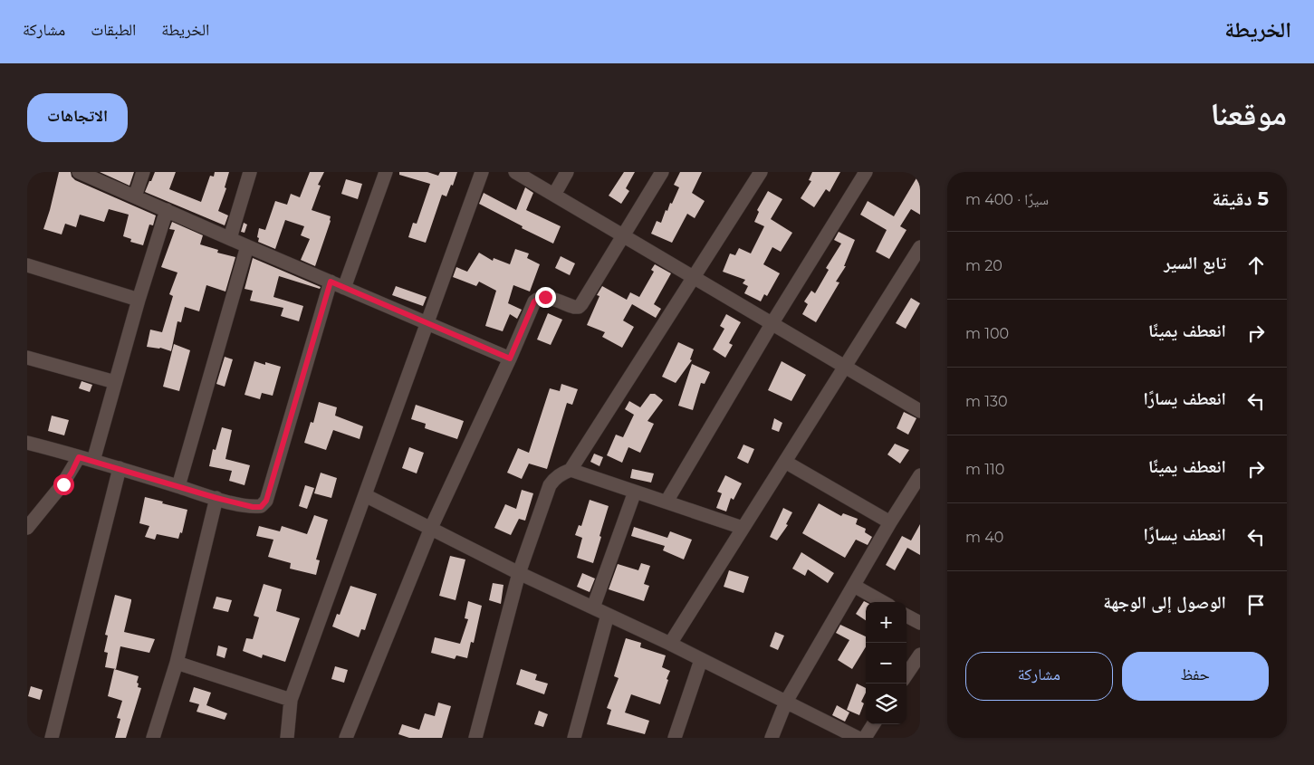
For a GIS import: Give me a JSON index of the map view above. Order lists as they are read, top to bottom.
{
  "page": {
    "header": "الخريطة",
    "nav": ["الخريطة", "الطبقات", "مشاركة"],
    "title": "موقعنا",
    "buttons": [
      "الاتجاهات",
      ["حفظ", "مشاركة"]
    ],
    "heading": ["5 دقيقة", "سيرًا · 400 m"],
    "list": [
      ["تابع السير", "20 m"],
      ["انعطف يمينًا", "100 m"],
      ["انعطف يسارًا", "130 m"],
      ["انعطف يمينًا", "110 m"],
      ["انعطف يسارًا", "40 m"],
      "الوصول إلى الوجهة"
    ],
    "map_buttons": ["+", "−"]
  }
}
